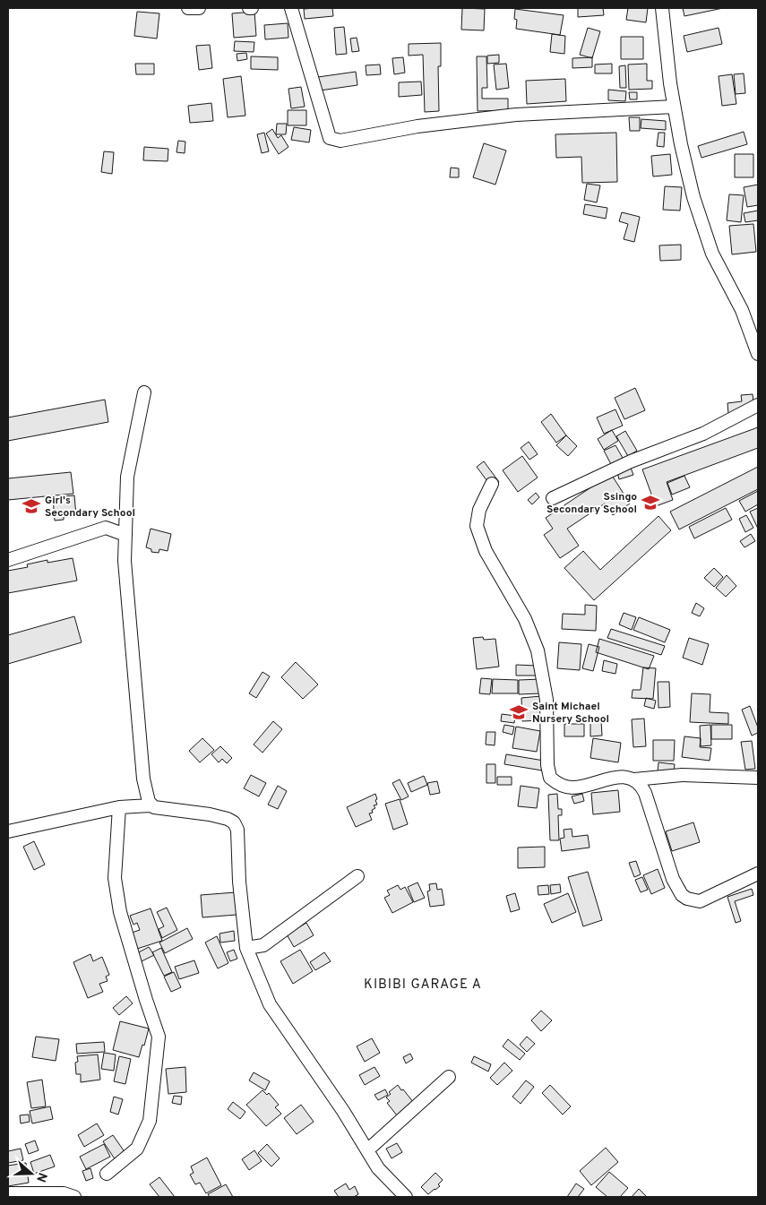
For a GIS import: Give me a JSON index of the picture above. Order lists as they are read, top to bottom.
{
  "districts": ["KIBIBI GARAGE A"],
  "places": {
    "school or university": ["Ssingo Secondary School", "Girl's Secondary School", "Saint Michael Nursery School"]
  },
  "north": "right"
}
